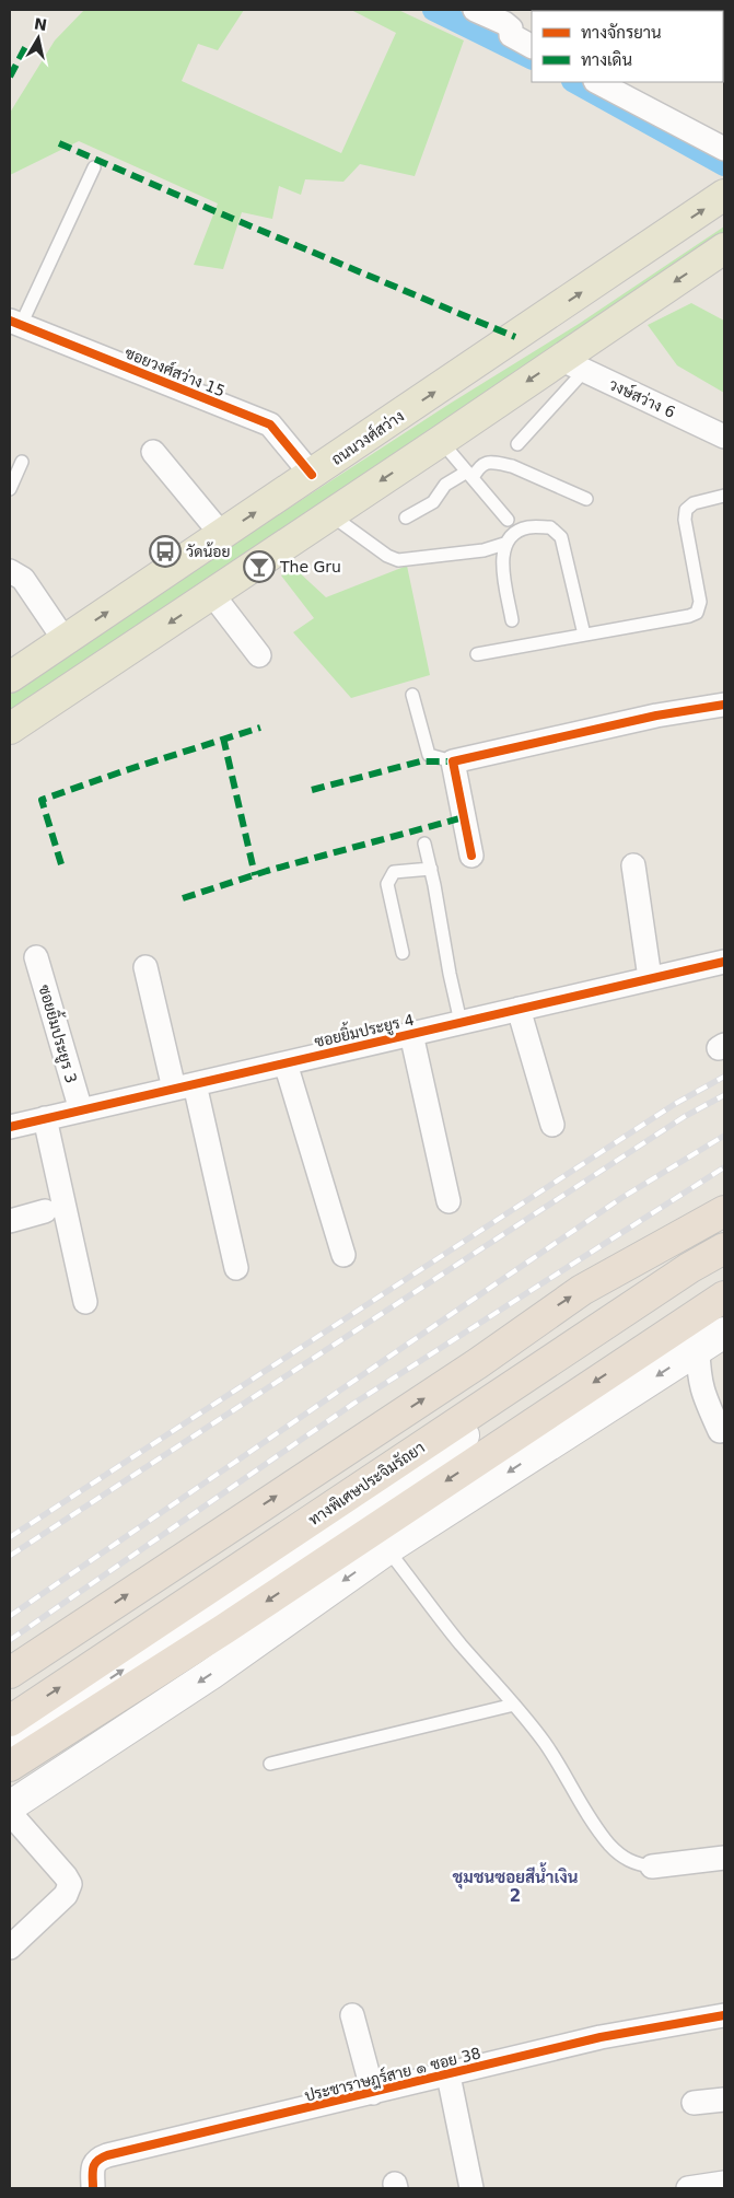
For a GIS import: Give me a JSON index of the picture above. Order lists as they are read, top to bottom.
{
  "streets": {
    "highway": ["ทางพิเศษประจิมรัถยา"],
    "main road": ["ถนนวงศ์สว่าง"],
    "street": [
      "ซอยวงศ์สว่าง 15",
      "วงษ์สว่าง 6",
      "ซอยยิ้มประยูร 4",
      "ซอยยิ้มประยูร 3",
      "ประชาราษฎร์สาย ๑ ซอย 38"
    ]
  },
  "crossings": [
    ["ซอยวงศ์สว่าง 15", "ถนนวงศ์สว่าง"],
    ["ซอยยิ้มประยูร 4", "ซอยยิ้มประยูร 3"]
  ],
  "districts": ["ชุมชนซอยสีน้ำเงิน 2"],
  "places": {
    "bus stop": ["วัดน้อย"],
    "bar": ["The Gru"]
  },
  "legend": ["ทางจักรยาน", "ทางเดิน"],
  "north": "top"
}
